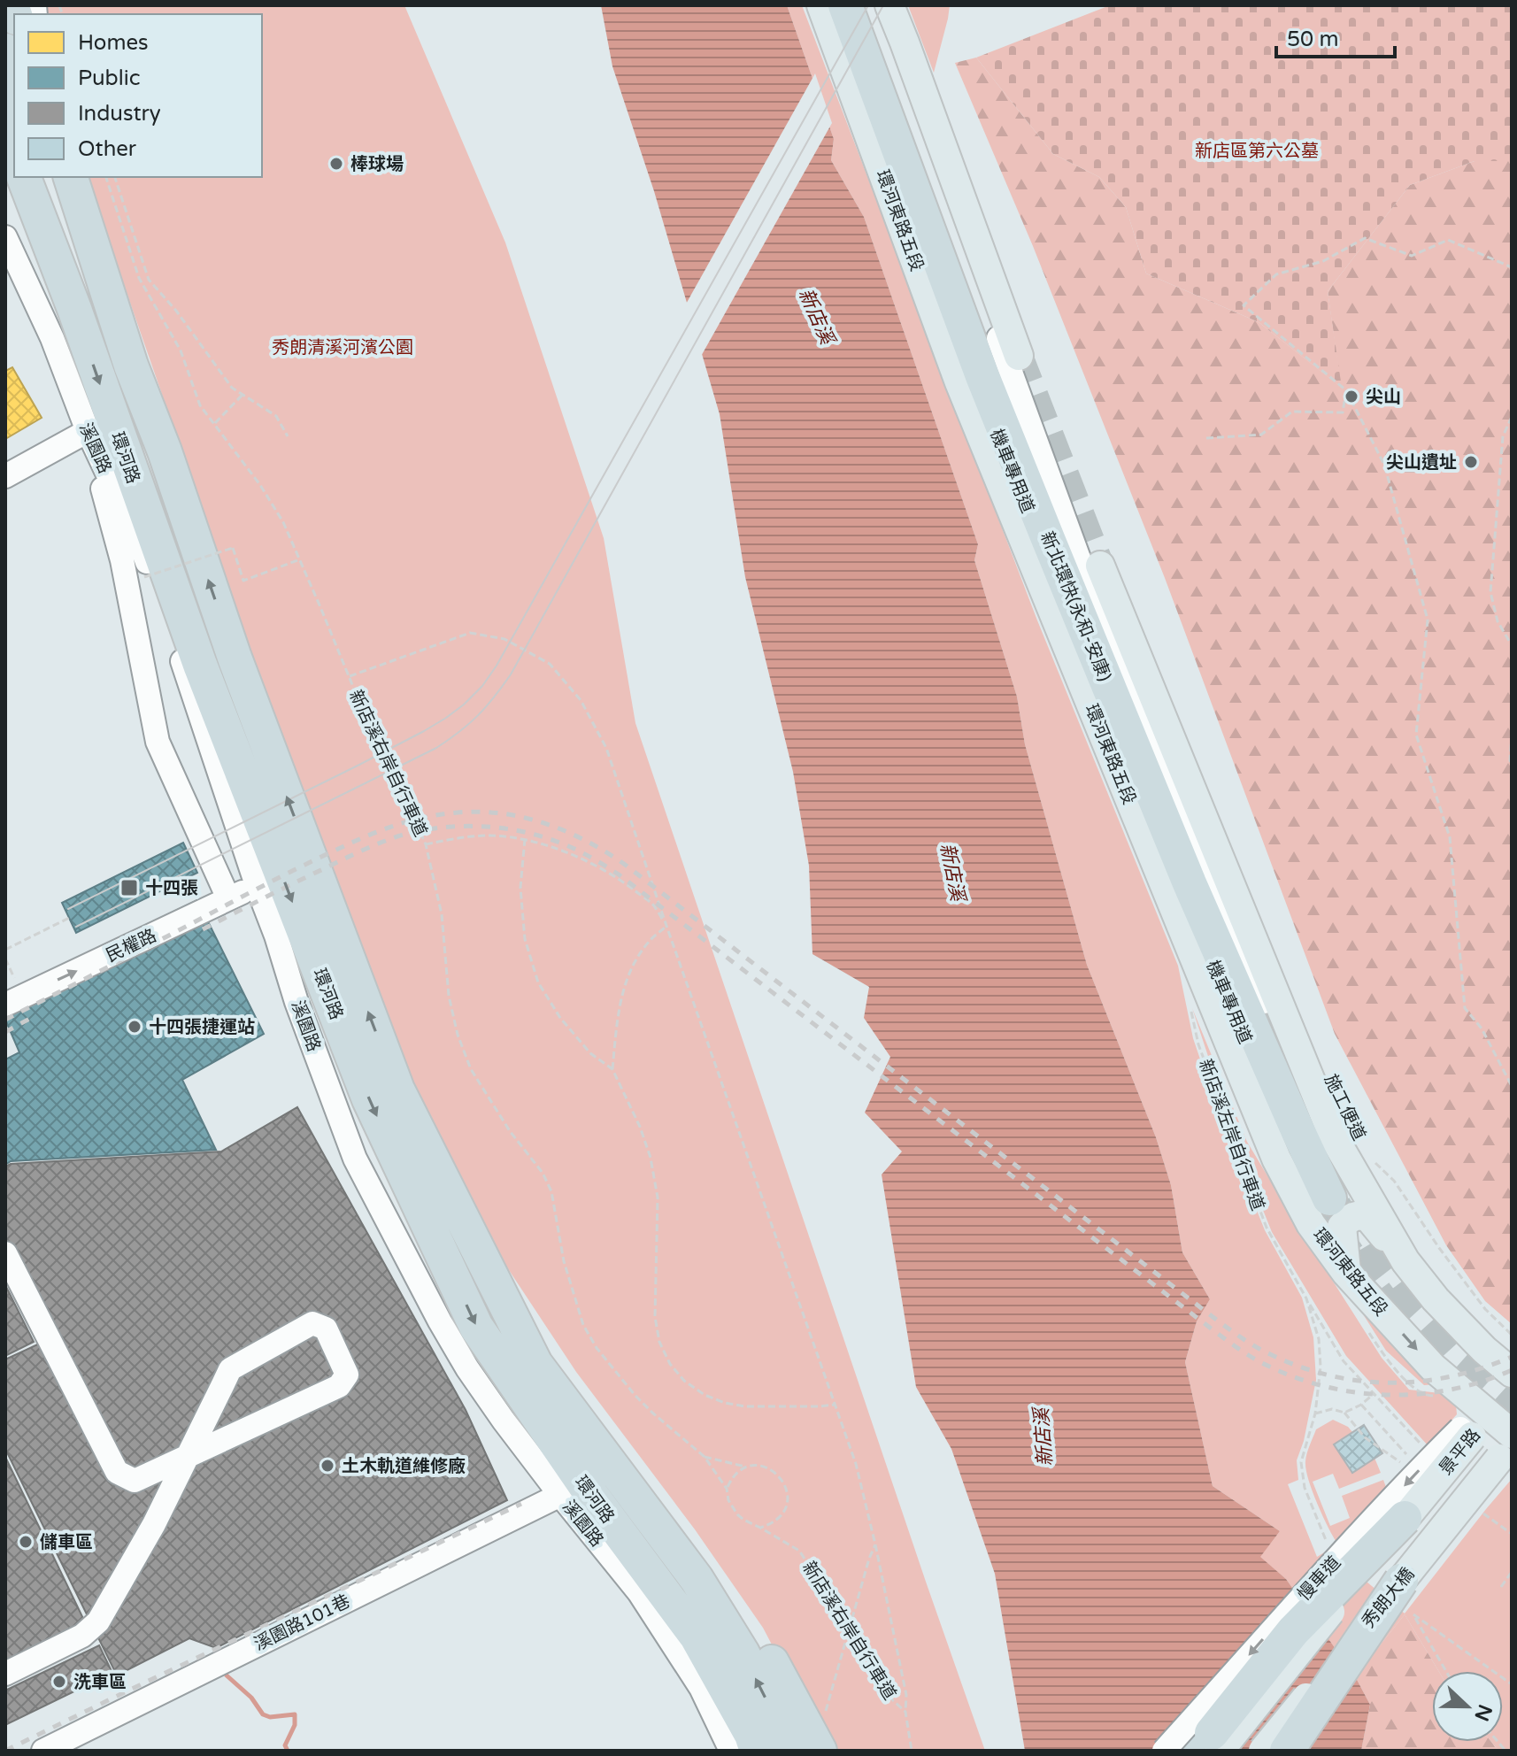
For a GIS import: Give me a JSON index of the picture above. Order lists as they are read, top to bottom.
{
  "streets": {
    "highway": ["環河路", "新北環快(永和-安康)"],
    "main road": ["環河東路五段", "景平路", "秀朗大橋"],
    "street": [
      "溪園路",
      "機車專用道",
      "民權路",
      "慢車道",
      "溪園路101巷"
    ],
    "path": ["新店溪右岸自行車道", "新店溪左岸自行車道"]
  },
  "crossings": [
    ["環河東路五段", "景平路"],
    ["環河東路五段", "慢車道"],
    ["環河東路五段", "秀朗大橋"],
    ["溪園路", "民權路"],
    ["溪園路", "溪園路101巷"],
    ["機車專用道", "新北環快(永和-安康)"],
    ["景平路", "慢車道"]
  ],
  "one_way": ["民權路"],
  "water": ["新店溪"],
  "parks": ["新店區第六公墓", "秀朗清溪河濱公園"],
  "places": {
    "other": [
      "棒球場",
      "尖山",
      "尖山遺址",
      "十四張捷運站",
      "土木軌道維修廠",
      "儲車區",
      "洗車區"
    ],
    "transit": ["十四張"]
  },
  "legend": [
    "Homes",
    "Public",
    "Industry",
    "Other"
  ],
  "scale_bar": "50 m",
  "north": "right"
}
